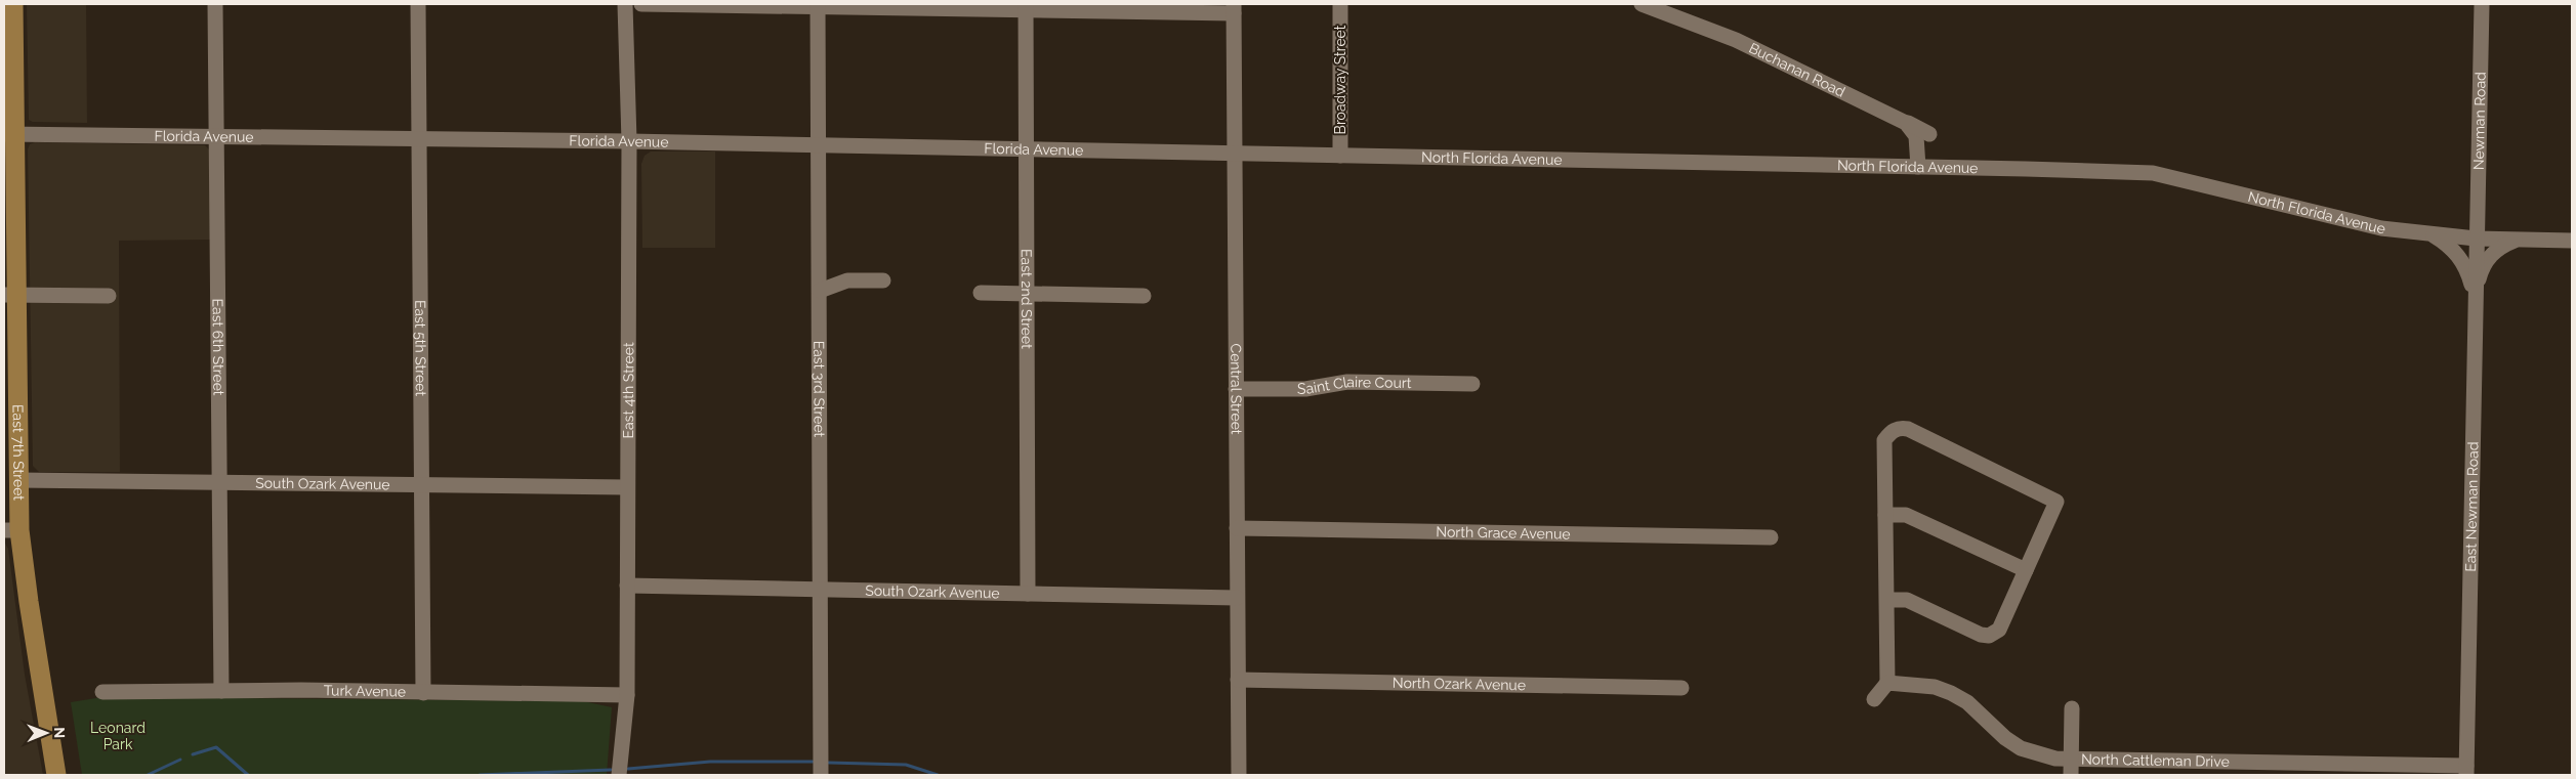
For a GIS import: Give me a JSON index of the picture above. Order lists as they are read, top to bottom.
{
  "streets": {
    "main road": ["East 7th Street"],
    "street": [
      "Buchanan Road",
      "Broadway Street",
      "Newman Road",
      "Florida Avenue",
      "North Florida Avenue",
      "East 2nd Street",
      "East 6th Street",
      "East 5th Street",
      "Saint Claire Court",
      "East 3rd Street",
      "East 4th Street",
      "Central Street",
      "South Ozark Avenue",
      "East Newman Road",
      "North Grace Avenue",
      "North Ozark Avenue",
      "Turk Avenue",
      "North Cattleman Drive"
    ]
  },
  "crossings": [
    ["Broadway Street", "North Florida Avenue"],
    ["Newman Road", "North Florida Avenue"],
    ["Newman Road", "East Newman Road"],
    ["Florida Avenue", "North Florida Avenue"],
    ["Florida Avenue", "East 2nd Street"],
    ["Florida Avenue", "East 6th Street"],
    ["Florida Avenue", "East 5th Street"],
    ["Florida Avenue", "East 3rd Street"],
    ["Florida Avenue", "East 4th Street"],
    ["Florida Avenue", "Central Street"],
    ["Florida Avenue", "East 7th Street"],
    ["North Florida Avenue", "Central Street"],
    ["North Florida Avenue", "East Newman Road"],
    ["East 2nd Street", "South Ozark Avenue"],
    ["East 6th Street", "South Ozark Avenue"],
    ["East 6th Street", "Turk Avenue"],
    ["East 5th Street", "South Ozark Avenue"],
    ["East 5th Street", "Turk Avenue"],
    ["Saint Claire Court", "Central Street"],
    ["East 3rd Street", "South Ozark Avenue"],
    ["East 4th Street", "South Ozark Avenue"],
    ["East 4th Street", "Turk Avenue"],
    ["Central Street", "South Ozark Avenue"],
    ["Central Street", "North Grace Avenue"],
    ["Central Street", "North Ozark Avenue"],
    ["East 7th Street", "South Ozark Avenue"],
    ["East Newman Road", "North Cattleman Drive"]
  ],
  "parks": ["Leonard Park"],
  "north": "right"
}
